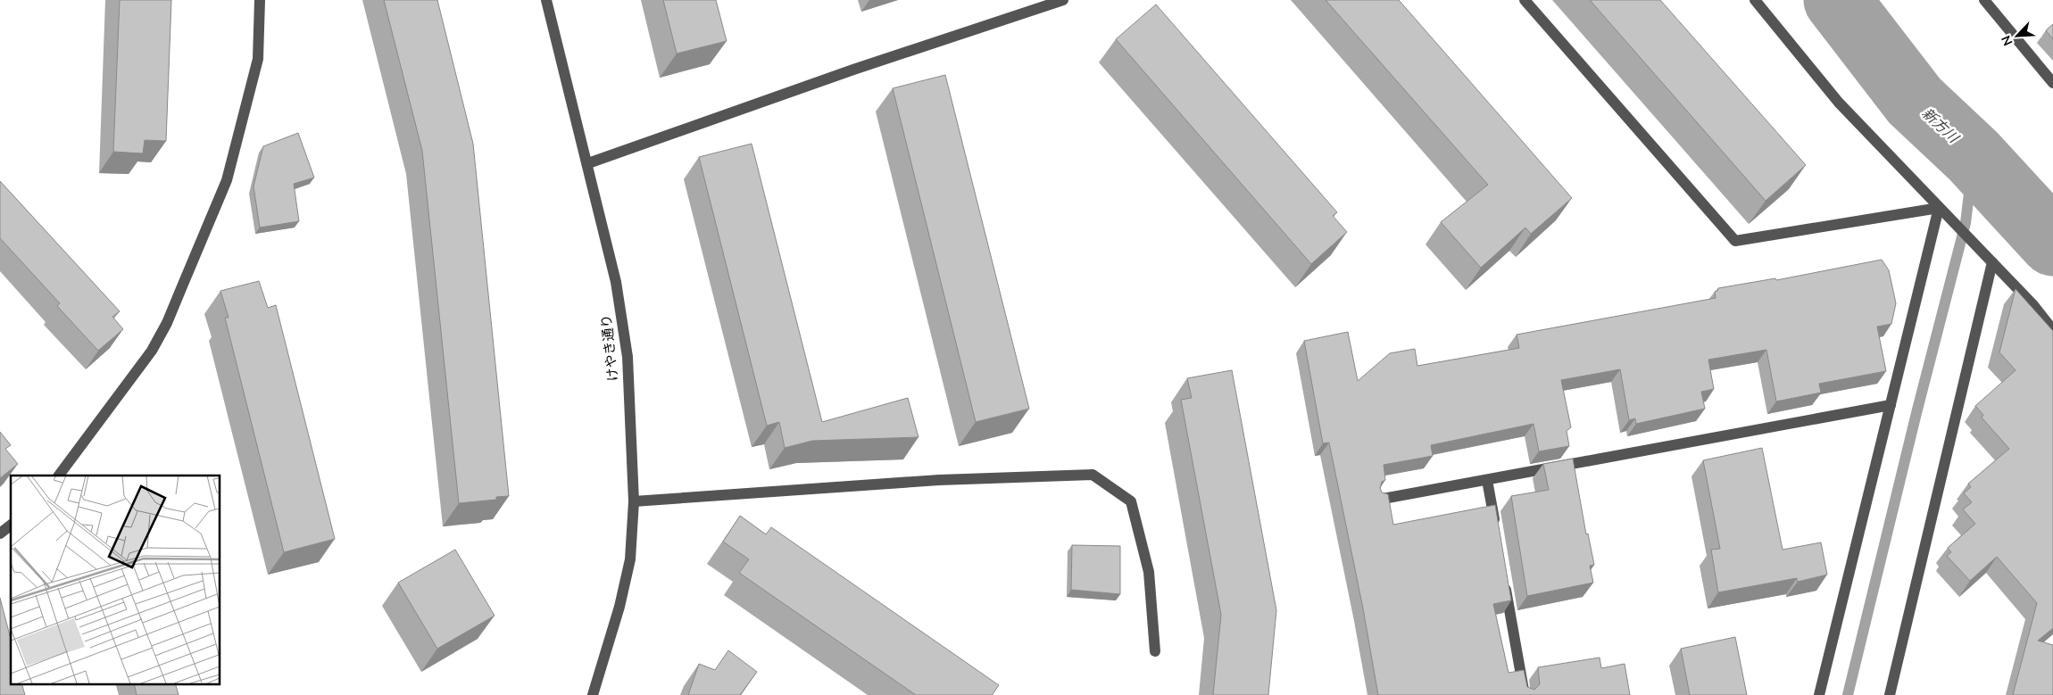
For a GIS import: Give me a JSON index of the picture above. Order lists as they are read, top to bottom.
{
  "streets": {
    "street": ["けやき通り"]
  },
  "water": ["新方川"],
  "north": "bottom left"
}
